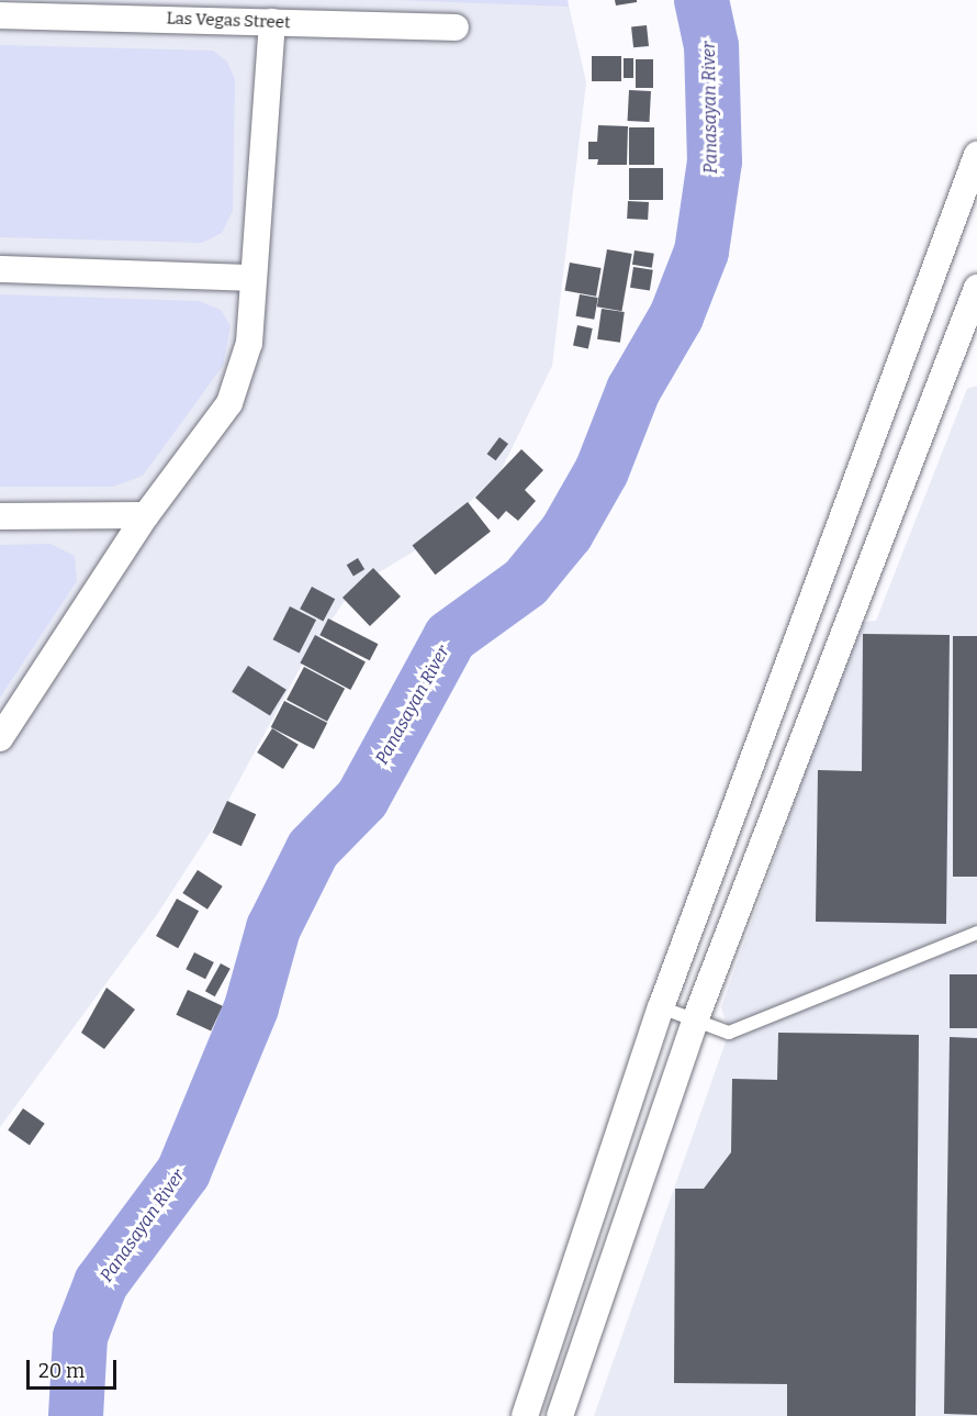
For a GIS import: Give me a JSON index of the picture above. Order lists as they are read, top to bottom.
{
  "streets": {
    "street": ["Las Vegas Street"]
  },
  "water": ["Panasayan River"],
  "scale_bar": "20 m"
}
